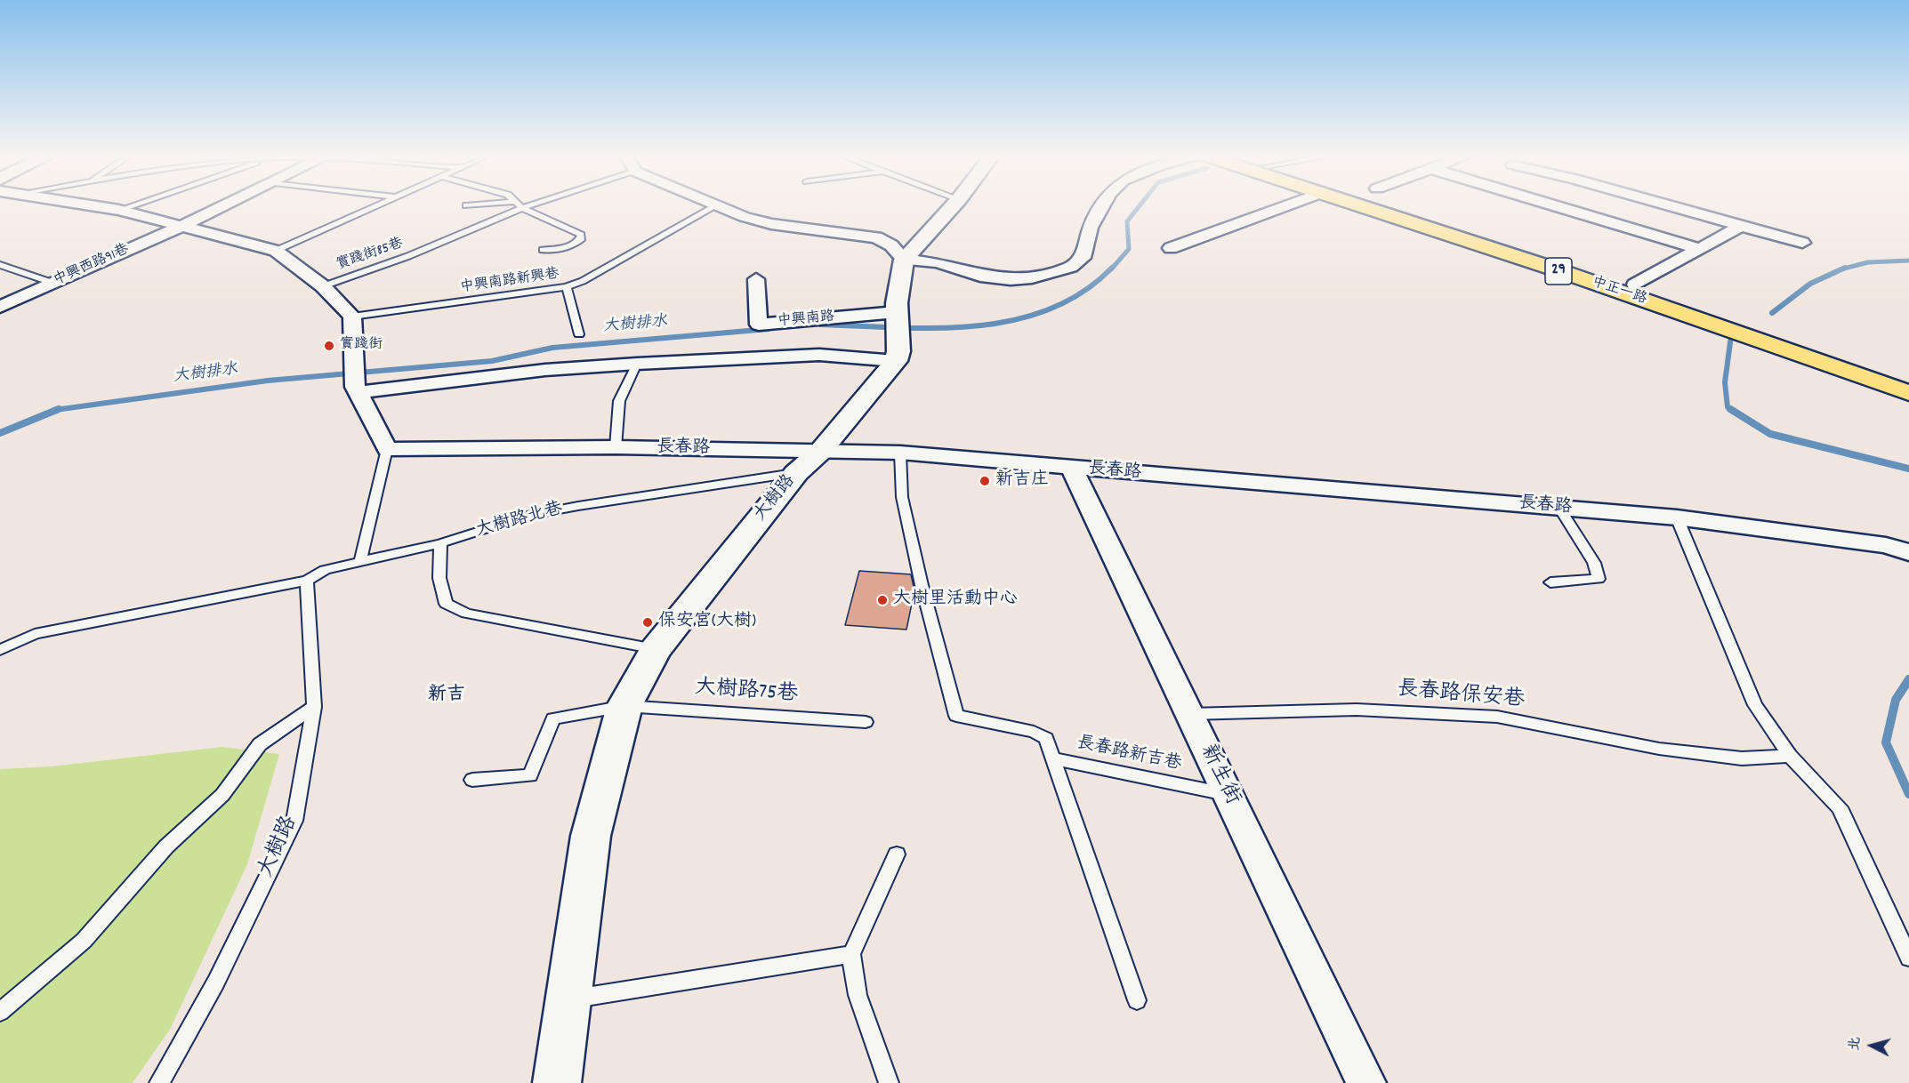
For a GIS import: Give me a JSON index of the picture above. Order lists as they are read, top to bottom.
{
  "streets": {
    "main road": ["29", "中正一路"],
    "street": [
      "中興西路91巷",
      "中興南路",
      "長春路",
      "大樹路",
      "新生街"
    ],
    "lane": [
      "實踐街85巷",
      "中興南路新興巷",
      "大樹路北巷",
      "大樹路75巷",
      "長春路保安巷",
      "長春路新吉巷"
    ]
  },
  "crossings": [
    ["長春路", "大樹路"],
    ["長春路", "大樹路北巷"],
    ["長春路", "長春路新吉巷"],
    ["長春路", "新生街"],
    ["大樹路", "大樹路北巷"],
    ["大樹路", "大樹路75巷"],
    ["長春路保安巷", "新生街"],
    ["長春路新吉巷", "新生街"]
  ],
  "districts": ["新吉"],
  "water": ["大樹排水"],
  "places": [
    "實踐街",
    "新吉庄",
    "大樹里活動中心",
    "保安宮(大樹)"
  ],
  "north": "left"
}
